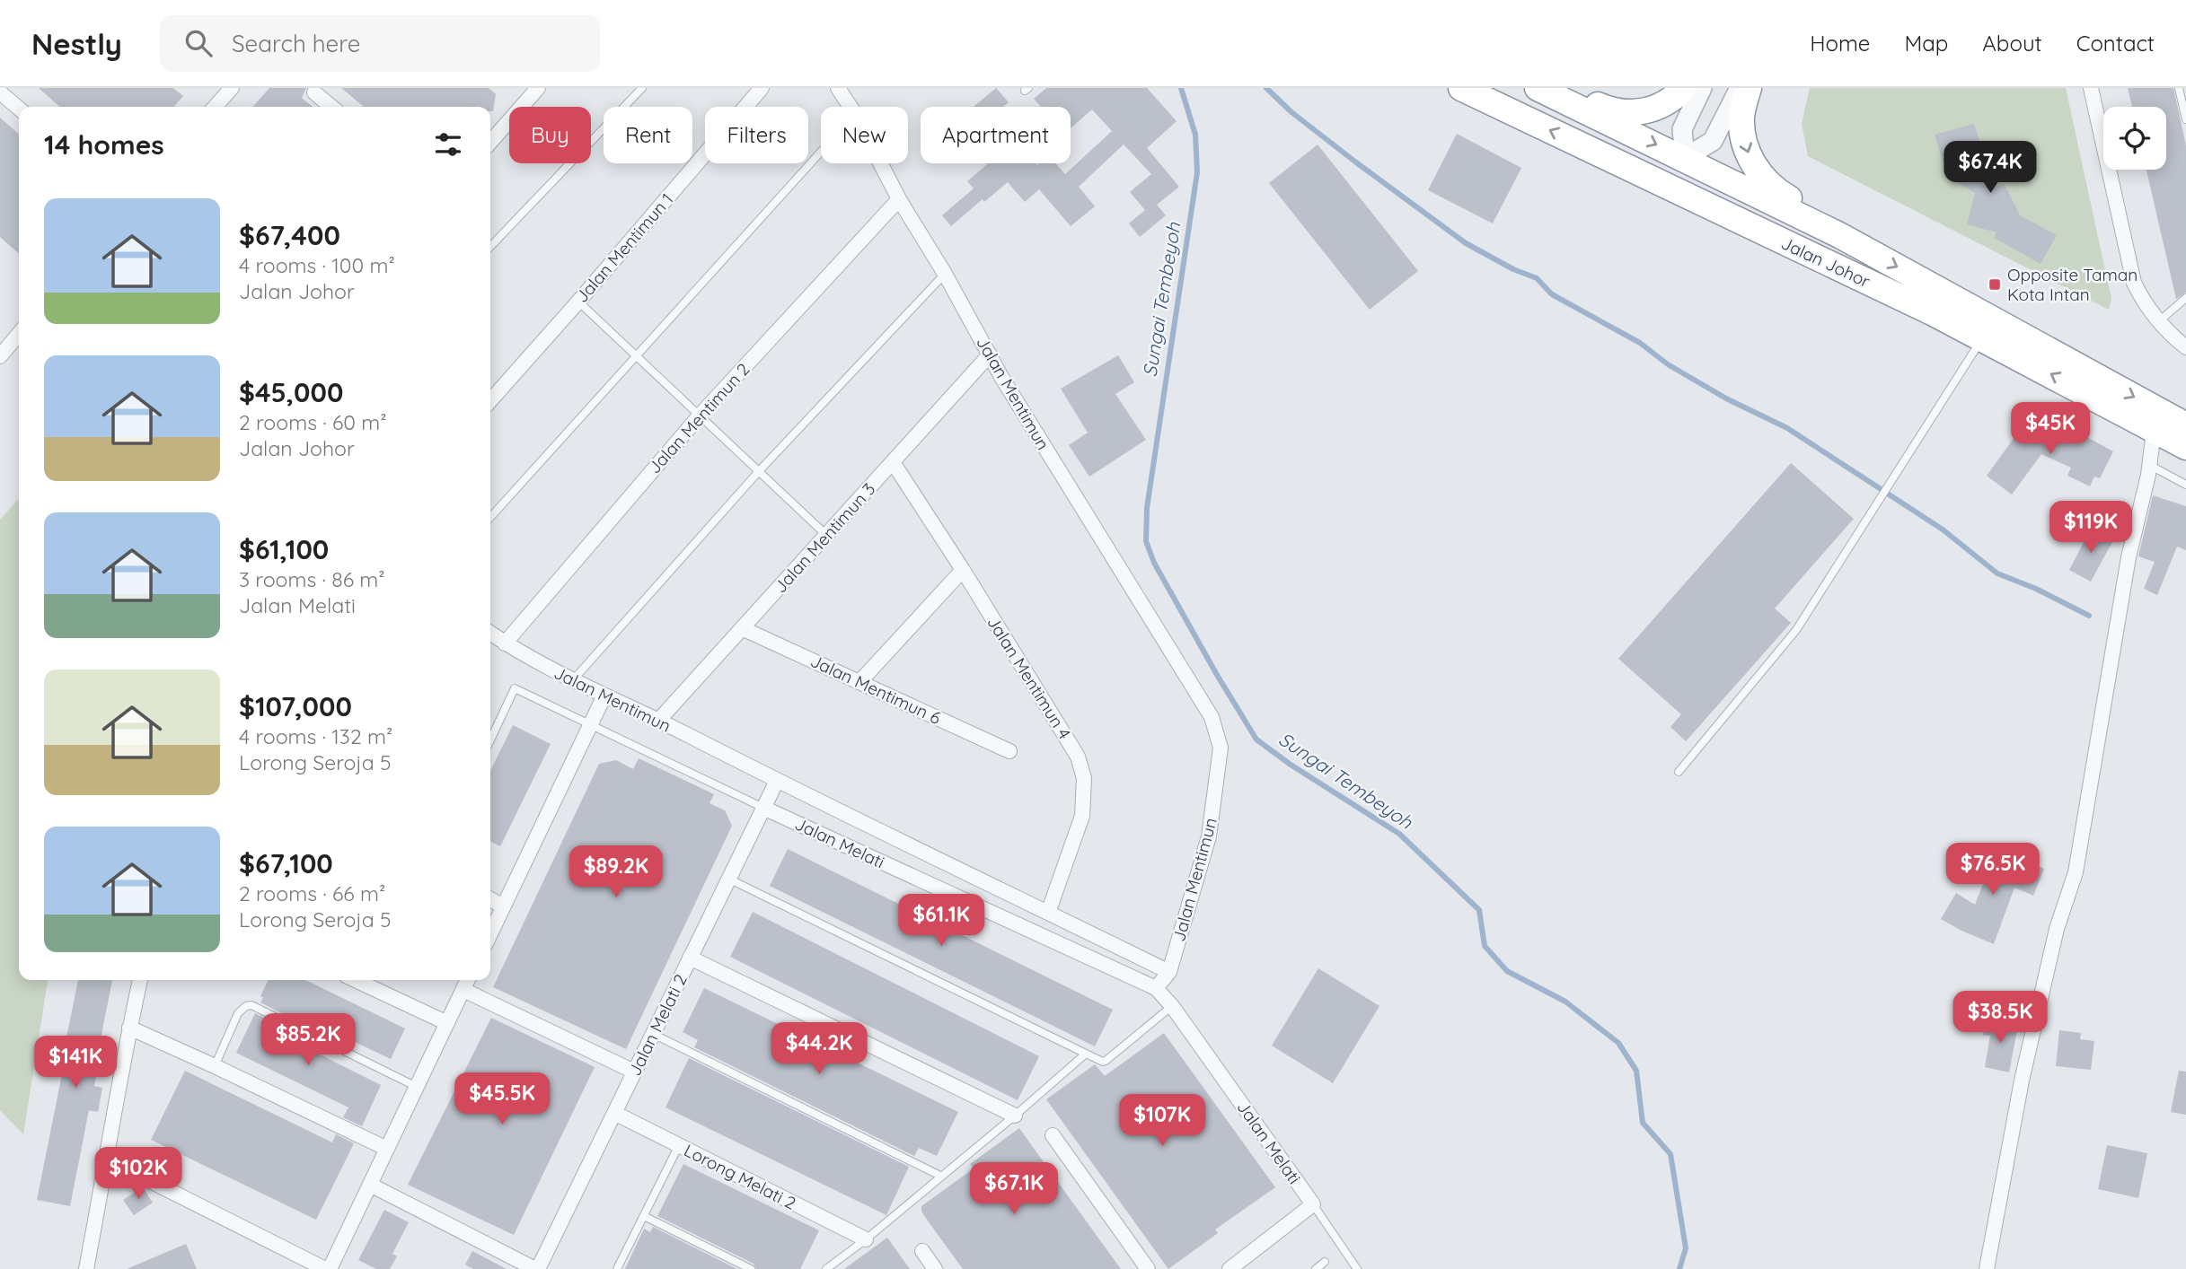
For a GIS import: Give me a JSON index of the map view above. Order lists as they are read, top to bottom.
{
  "streets": {
    "highway": ["Jalan Johor"],
    "street": [
      "Jalan Mentimun 1",
      "Jalan Mentimun",
      "Jalan Mentimun 2",
      "Jalan Mentimun 3",
      "Jalan Mentimun 4",
      "Jalan Mentimun 6",
      "Jalan Melati",
      "Jalan Melati 2",
      "Lorong Melati 2"
    ]
  },
  "crossings": [
    ["Jalan Mentimun", "Jalan Mentimun 2"],
    ["Jalan Mentimun", "Jalan Mentimun 3"],
    ["Jalan Mentimun", "Jalan Mentimun 4"],
    ["Jalan Mentimun", "Jalan Melati 2"],
    ["Jalan Mentimun 3", "Jalan Mentimun 4"],
    ["Jalan Mentimun 3", "Jalan Mentimun 6"],
    ["Jalan Melati", "Jalan Melati 2"],
    ["Jalan Melati 2", "Lorong Melati 2"]
  ],
  "water": ["Sungai Tembeyoh"],
  "places": {
    "transit": ["Opposite Taman Kota Intan"]
  },
  "page": {
    "header": "Nestly",
    "search": "Search here",
    "nav": [
      "Home",
      "Map",
      "About",
      "Contact"
    ],
    "chip": [
      "Buy",
      "Rent",
      "Filters",
      "New",
      "Apartment"
    ],
    "heading": "14 homes",
    "price": [
      "$67.4K",
      "$45K",
      "$119K",
      "$76.5K",
      "$89.2K",
      "$61.1K",
      "$38.5K",
      "$85.2K",
      "$44.2K",
      "$141K",
      "$45.5K",
      "$107K",
      "$102K",
      "$67.1K"
    ],
    "list": [
      {
        "name": "$67,400",
        "note": "4 rooms · 100 m² · Jalan Johor"
      },
      {
        "name": "$45,000",
        "note": "2 rooms · 60 m² · Jalan Johor"
      },
      {
        "name": "$61,100",
        "note": "3 rooms · 86 m² · Jalan Melati"
      },
      {
        "name": "$107,000",
        "note": "4 rooms · 132 m² · Lorong Seroja 5"
      },
      {
        "name": "$67,100",
        "note": "2 rooms · 66 m² · Lorong Seroja 5"
      }
    ]
  }
}
